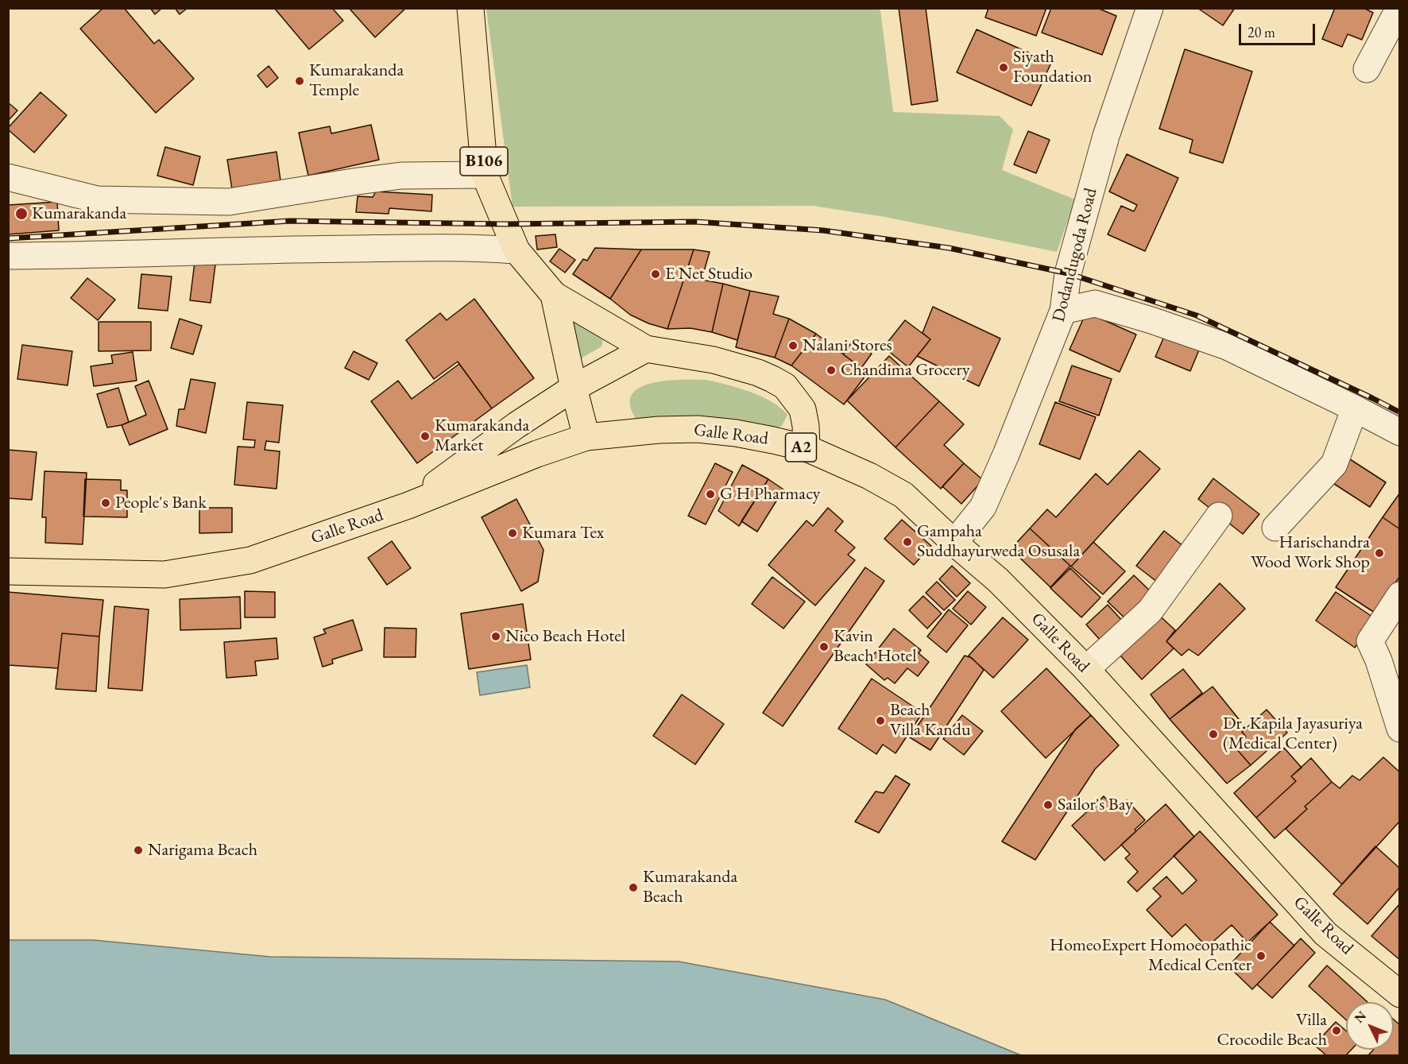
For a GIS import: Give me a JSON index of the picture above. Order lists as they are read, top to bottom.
{
  "streets": {
    "main road": ["B106", "Galle Road", "A2"],
    "street": ["Dodandugoda Road"]
  },
  "crossings": [
    ["B106", "Galle Road"],
    ["Dodandugoda Road", "Galle Road"]
  ],
  "places": [
    "Siyath Foundation",
    "Kumarakanda Temple",
    "Kumarakanda",
    "E Net Studio",
    "Nalani Stores",
    "Chandima Grocery",
    "Kumarakanda Market",
    "G H Pharmacy",
    "People's Bank",
    "Kumara Tex",
    "Gampaha Suddhayurweda Osusala",
    "Harischandra Wood Work Shop",
    "Nico Beach Hotel",
    "Kavin Beach Hotel",
    "Beach Villa Kandu",
    "Dr. Kapila Jayasuriya (Medical Center)",
    "Sailor's Bay",
    "Narigama Beach",
    "Kumarakanda Beach",
    "HomeoExpert Homoeopathic Medical Center",
    "Villa Crocodile Beach"
  ],
  "scale_bar": "20 m",
  "north": "top left"
}
